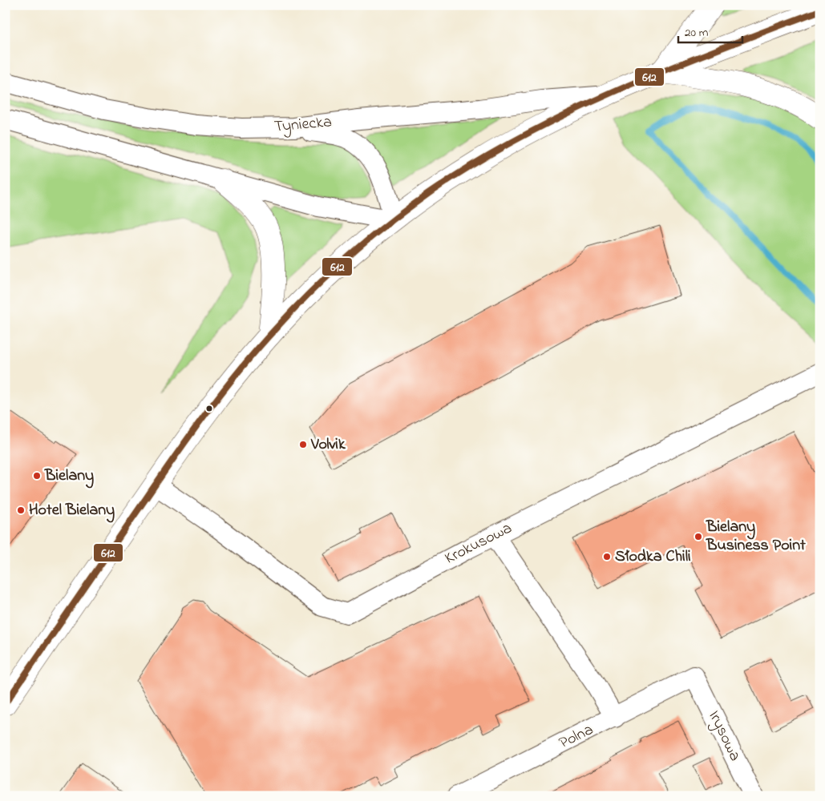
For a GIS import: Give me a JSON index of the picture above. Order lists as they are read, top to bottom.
{
  "streets": {
    "street": [
      "Tyniecka",
      "Krokusowa",
      "Irysowa",
      "Polna"
    ]
  },
  "crossings": [
    ["Irysowa", "Polna"]
  ],
  "places": [
    "Volvik",
    "Bielany",
    "Hotel Bielany",
    "Bielany Business Point",
    "Słodka Chili"
  ],
  "lines": ["transit line 612"],
  "scale_bar": "20 m"
}
